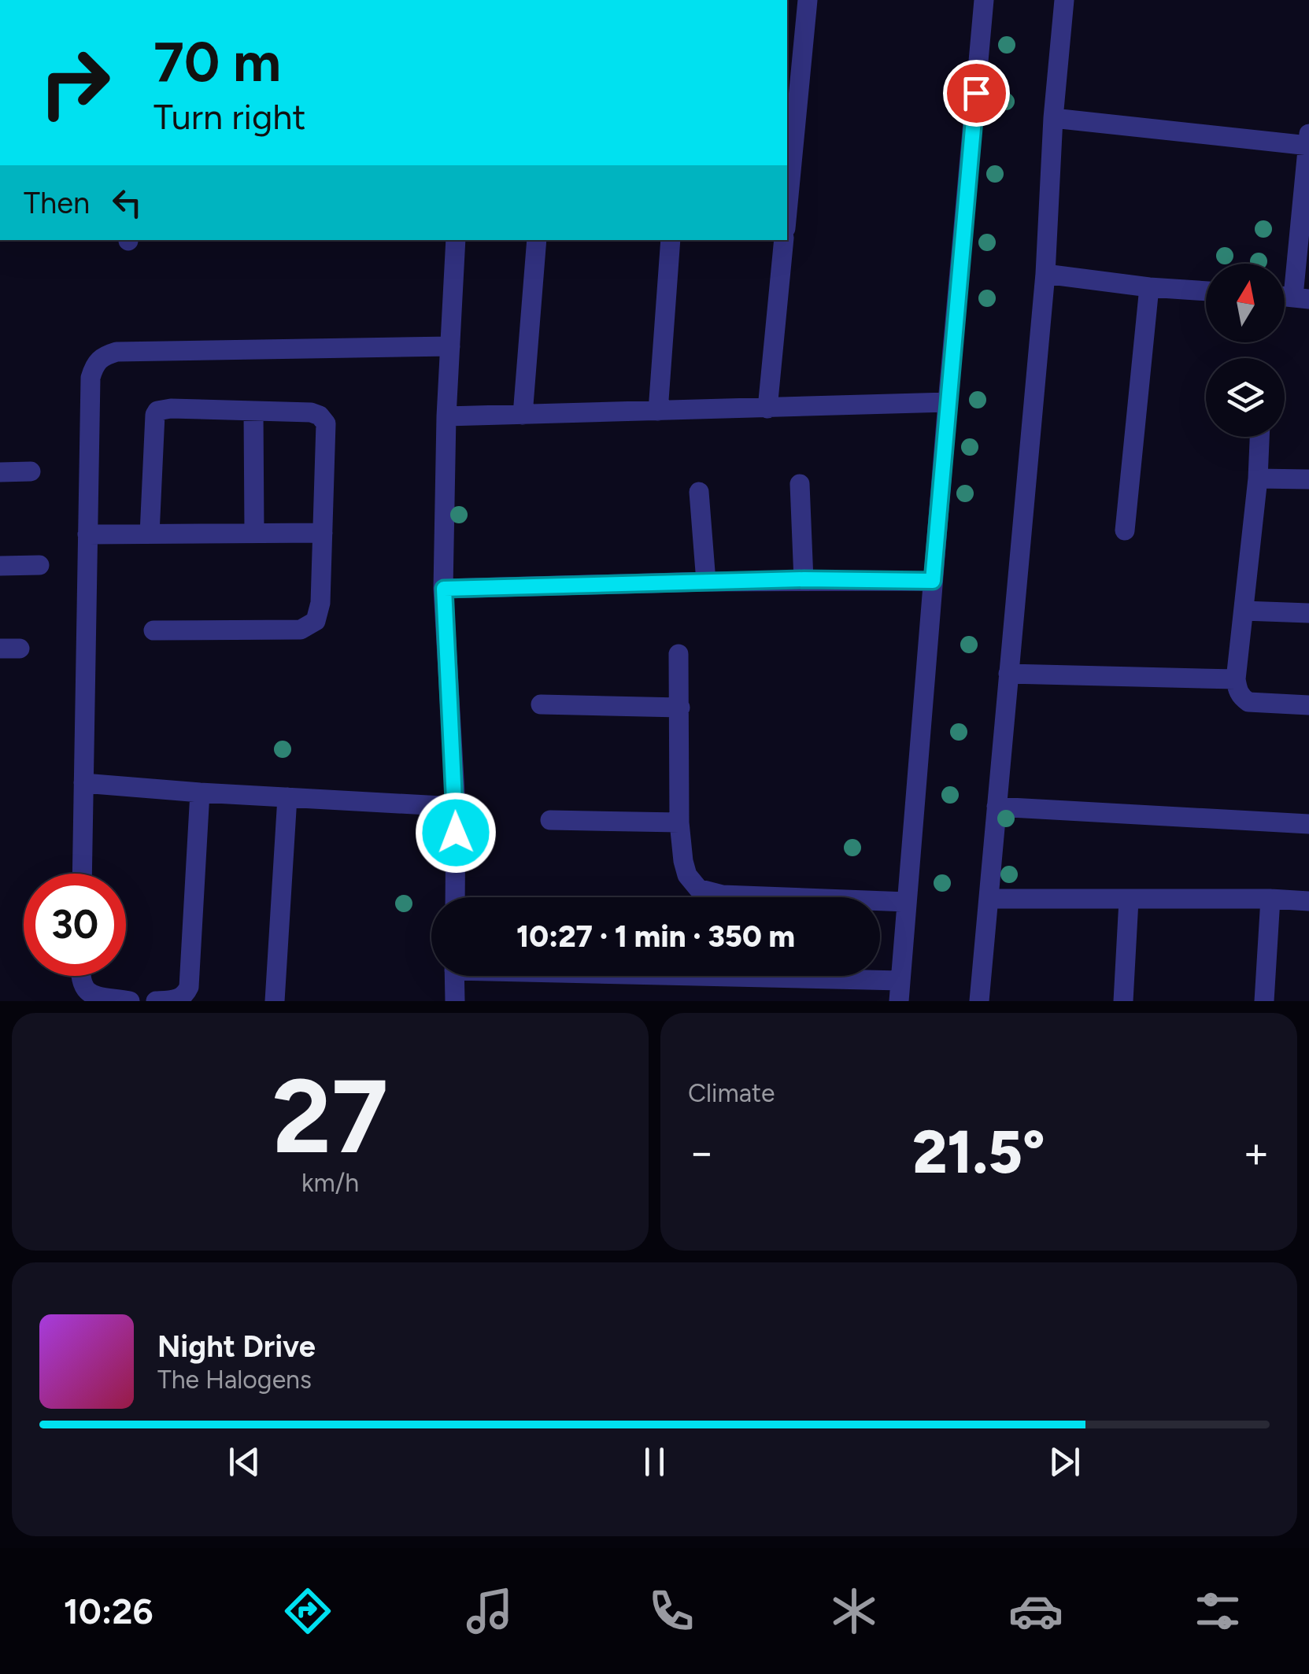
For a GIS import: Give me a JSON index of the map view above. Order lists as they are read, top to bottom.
{
  "north": "top",
  "page": {
    "turn": ["70 m", "Turn right"],
    "then": "Then",
    "limit": "30",
    "trip": "10:27 · 1 min · 350 m",
    "tile": [
      ["27", "km/h"],
      "Climate"
    ],
    "heat": ["−", "21.5°", "+"],
    "song": ["Night Drive", "The Halogens"],
    "tabs": "10:26"
  }
}
